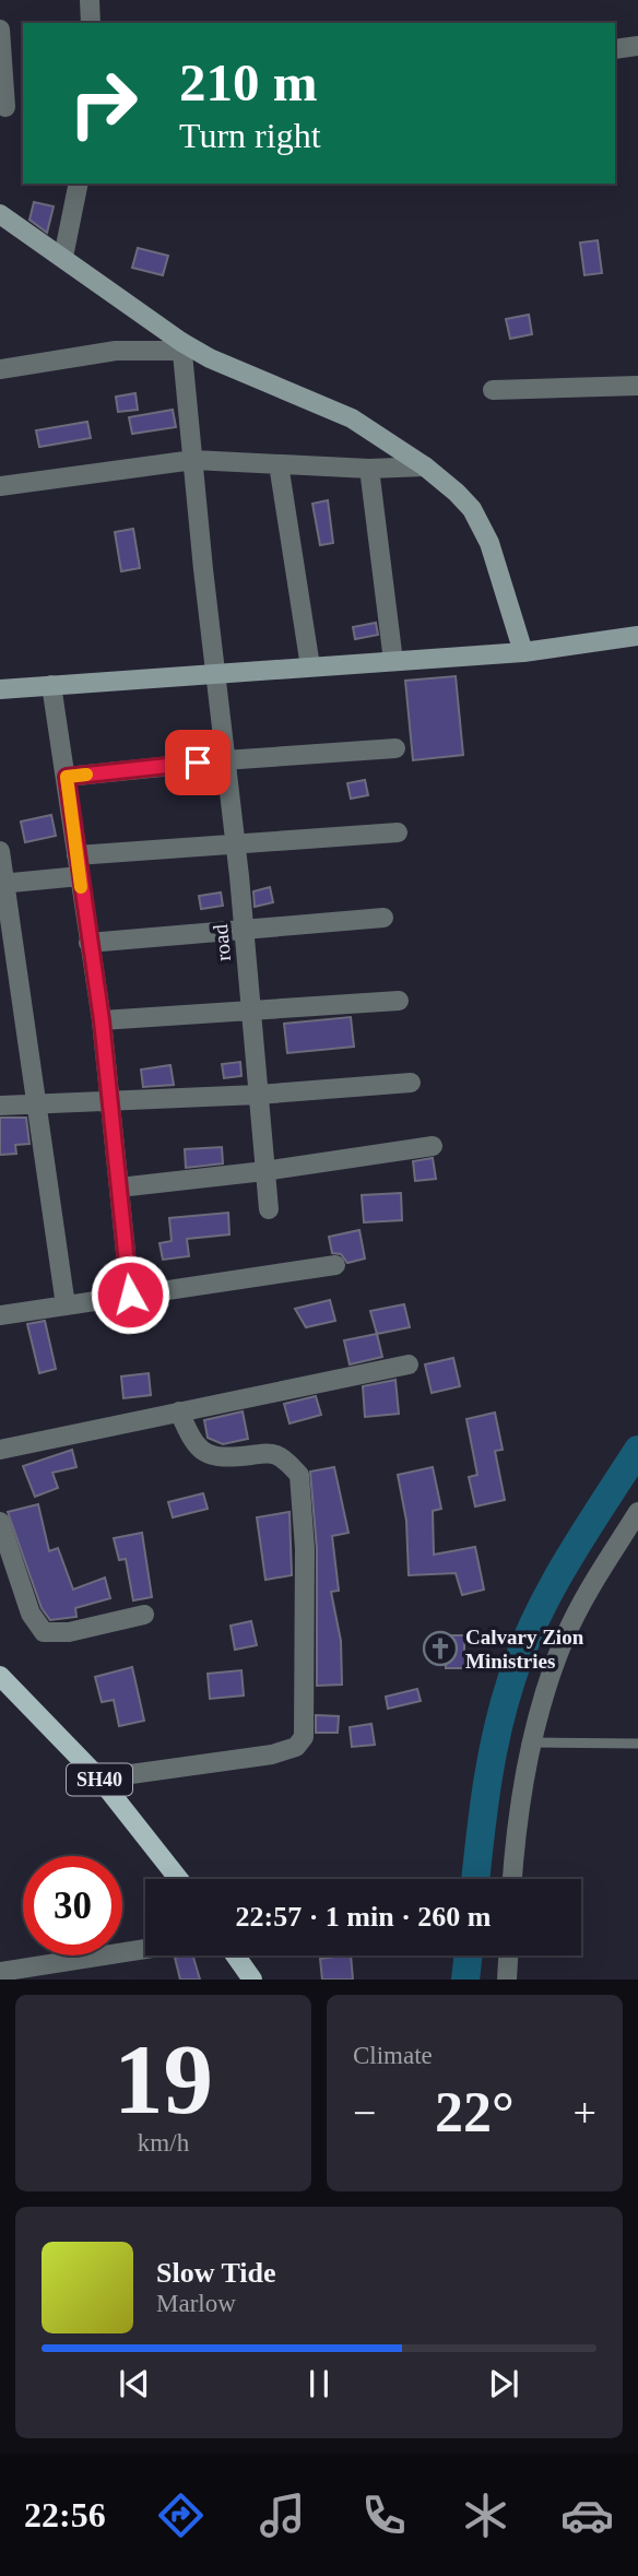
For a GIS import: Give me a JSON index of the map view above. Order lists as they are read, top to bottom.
{
  "streets": {
    "main road": ["SH40"],
    "street": ["road"]
  },
  "places": {
    "church": ["Calvary Zion Ministries"]
  },
  "page": {
    "turn": ["210 m", "Turn right"],
    "limit": "30",
    "trip": "22:57 · 1 min · 260 m",
    "tile": [
      ["19", "km/h"],
      "Climate"
    ],
    "heat": ["−", "22°", "+"],
    "song": ["Slow Tide", "Marlow"],
    "tabs": "22:56"
  }
}
